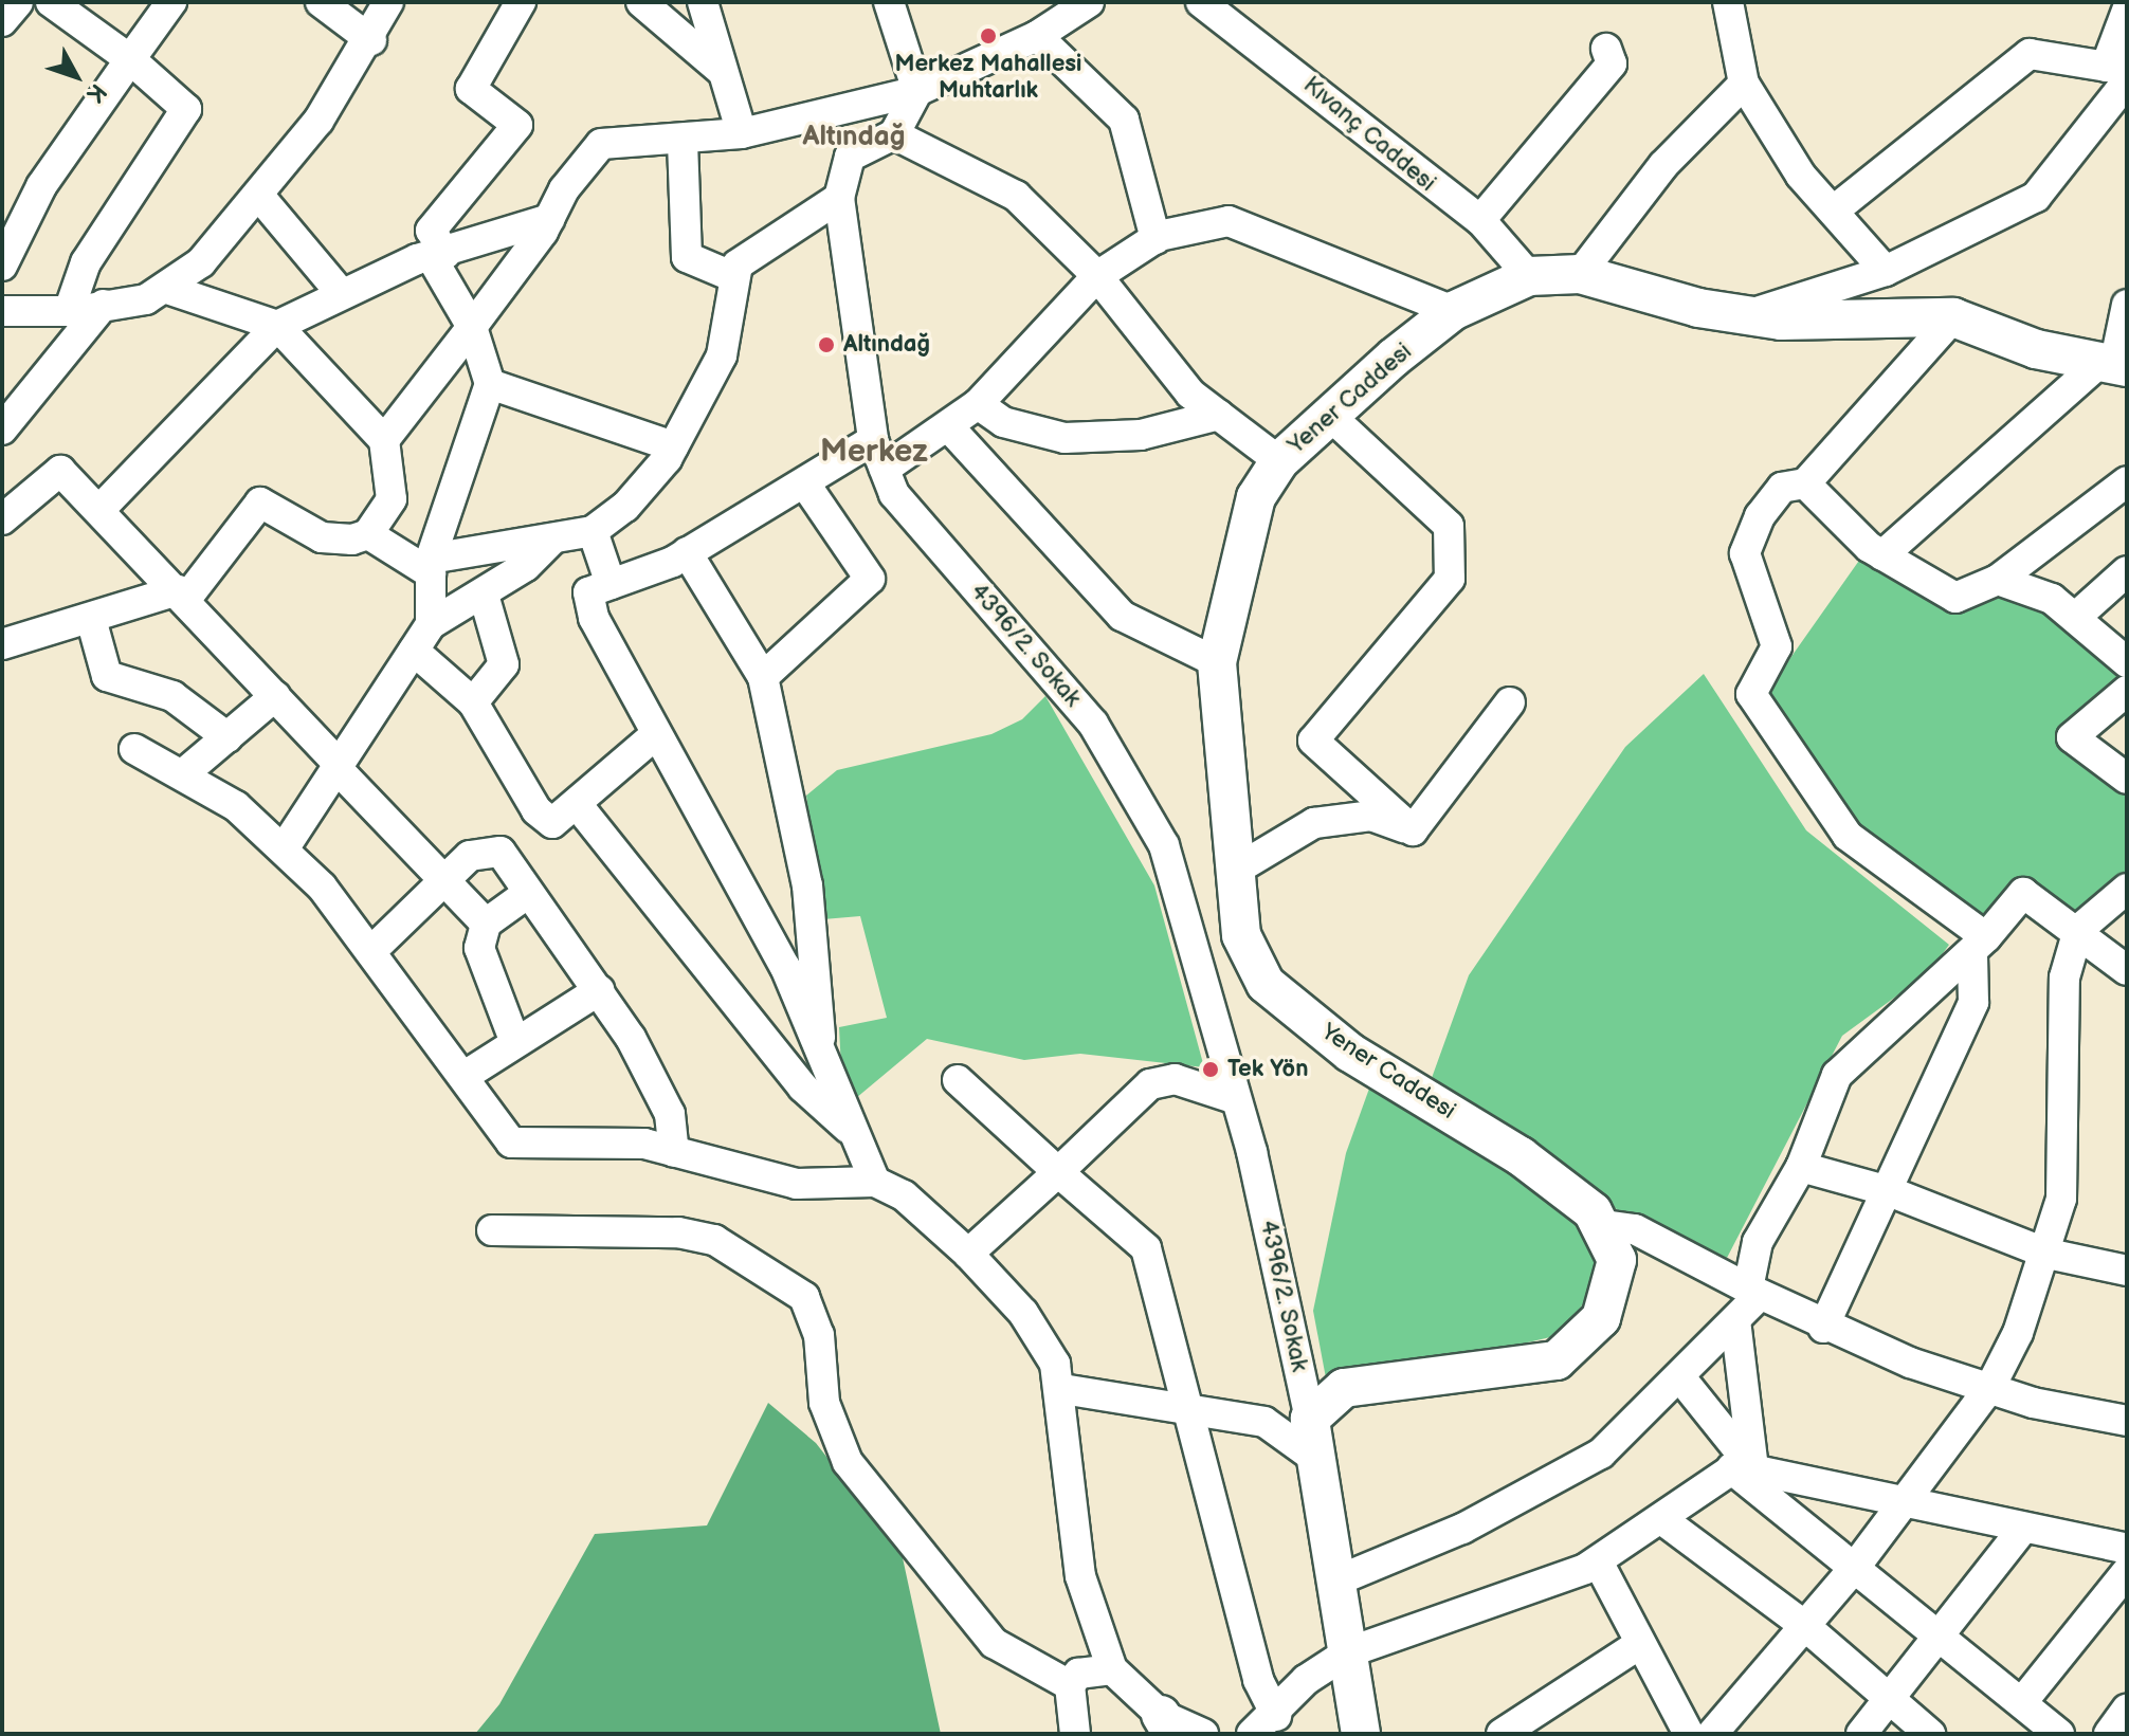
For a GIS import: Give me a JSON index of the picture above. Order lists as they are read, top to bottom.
{
  "streets": {
    "main road": ["Yener Caddesi"],
    "street": ["Kıvanç Caddesi", "4396/2. Sokak"]
  },
  "crossings": [
    ["Kıvanç Caddesi", "Yener Caddesi"]
  ],
  "districts": ["Altındağ", "Merkez"],
  "places": ["Merkez Mahallesi Muhtarlık", "Altındağ", "Tek Yön"],
  "north": "bottom right"
}
